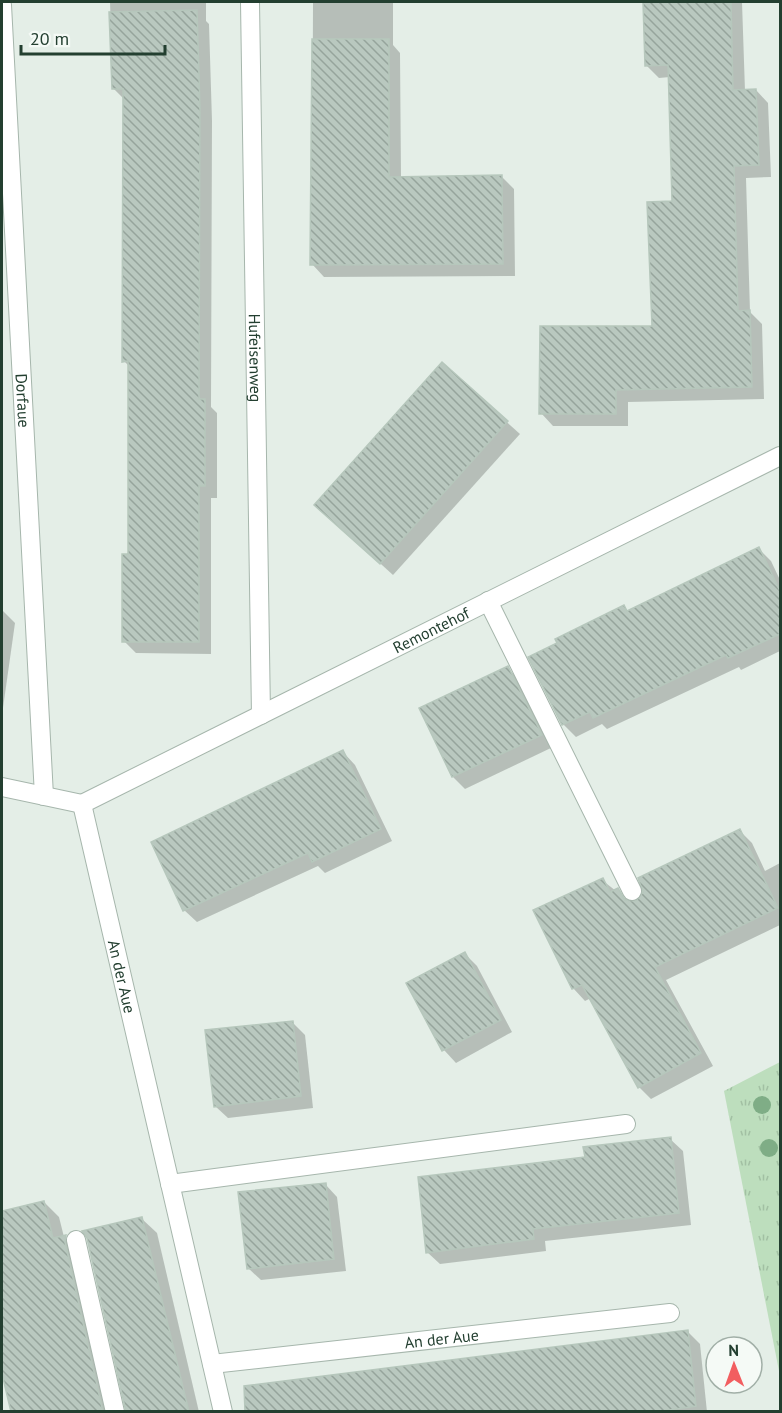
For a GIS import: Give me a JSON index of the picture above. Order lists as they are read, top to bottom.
{
  "streets": {
    "street": [
      "Hufeisenweg",
      "Dorfaue",
      "Remontehof",
      "An der Aue"
    ]
  },
  "crossings": [
    ["Hufeisenweg", "Remontehof"],
    ["Remontehof", "An der Aue"]
  ],
  "scale_bar": "20 m",
  "north": "top"
}
